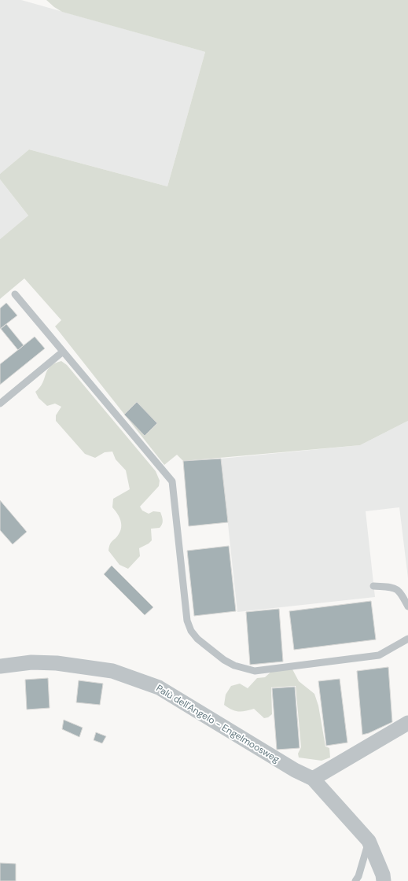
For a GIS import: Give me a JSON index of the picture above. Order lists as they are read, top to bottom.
{
  "streets": {
    "street": ["Palù dell'Angelo - Engelmoosweg"]
  }
}
